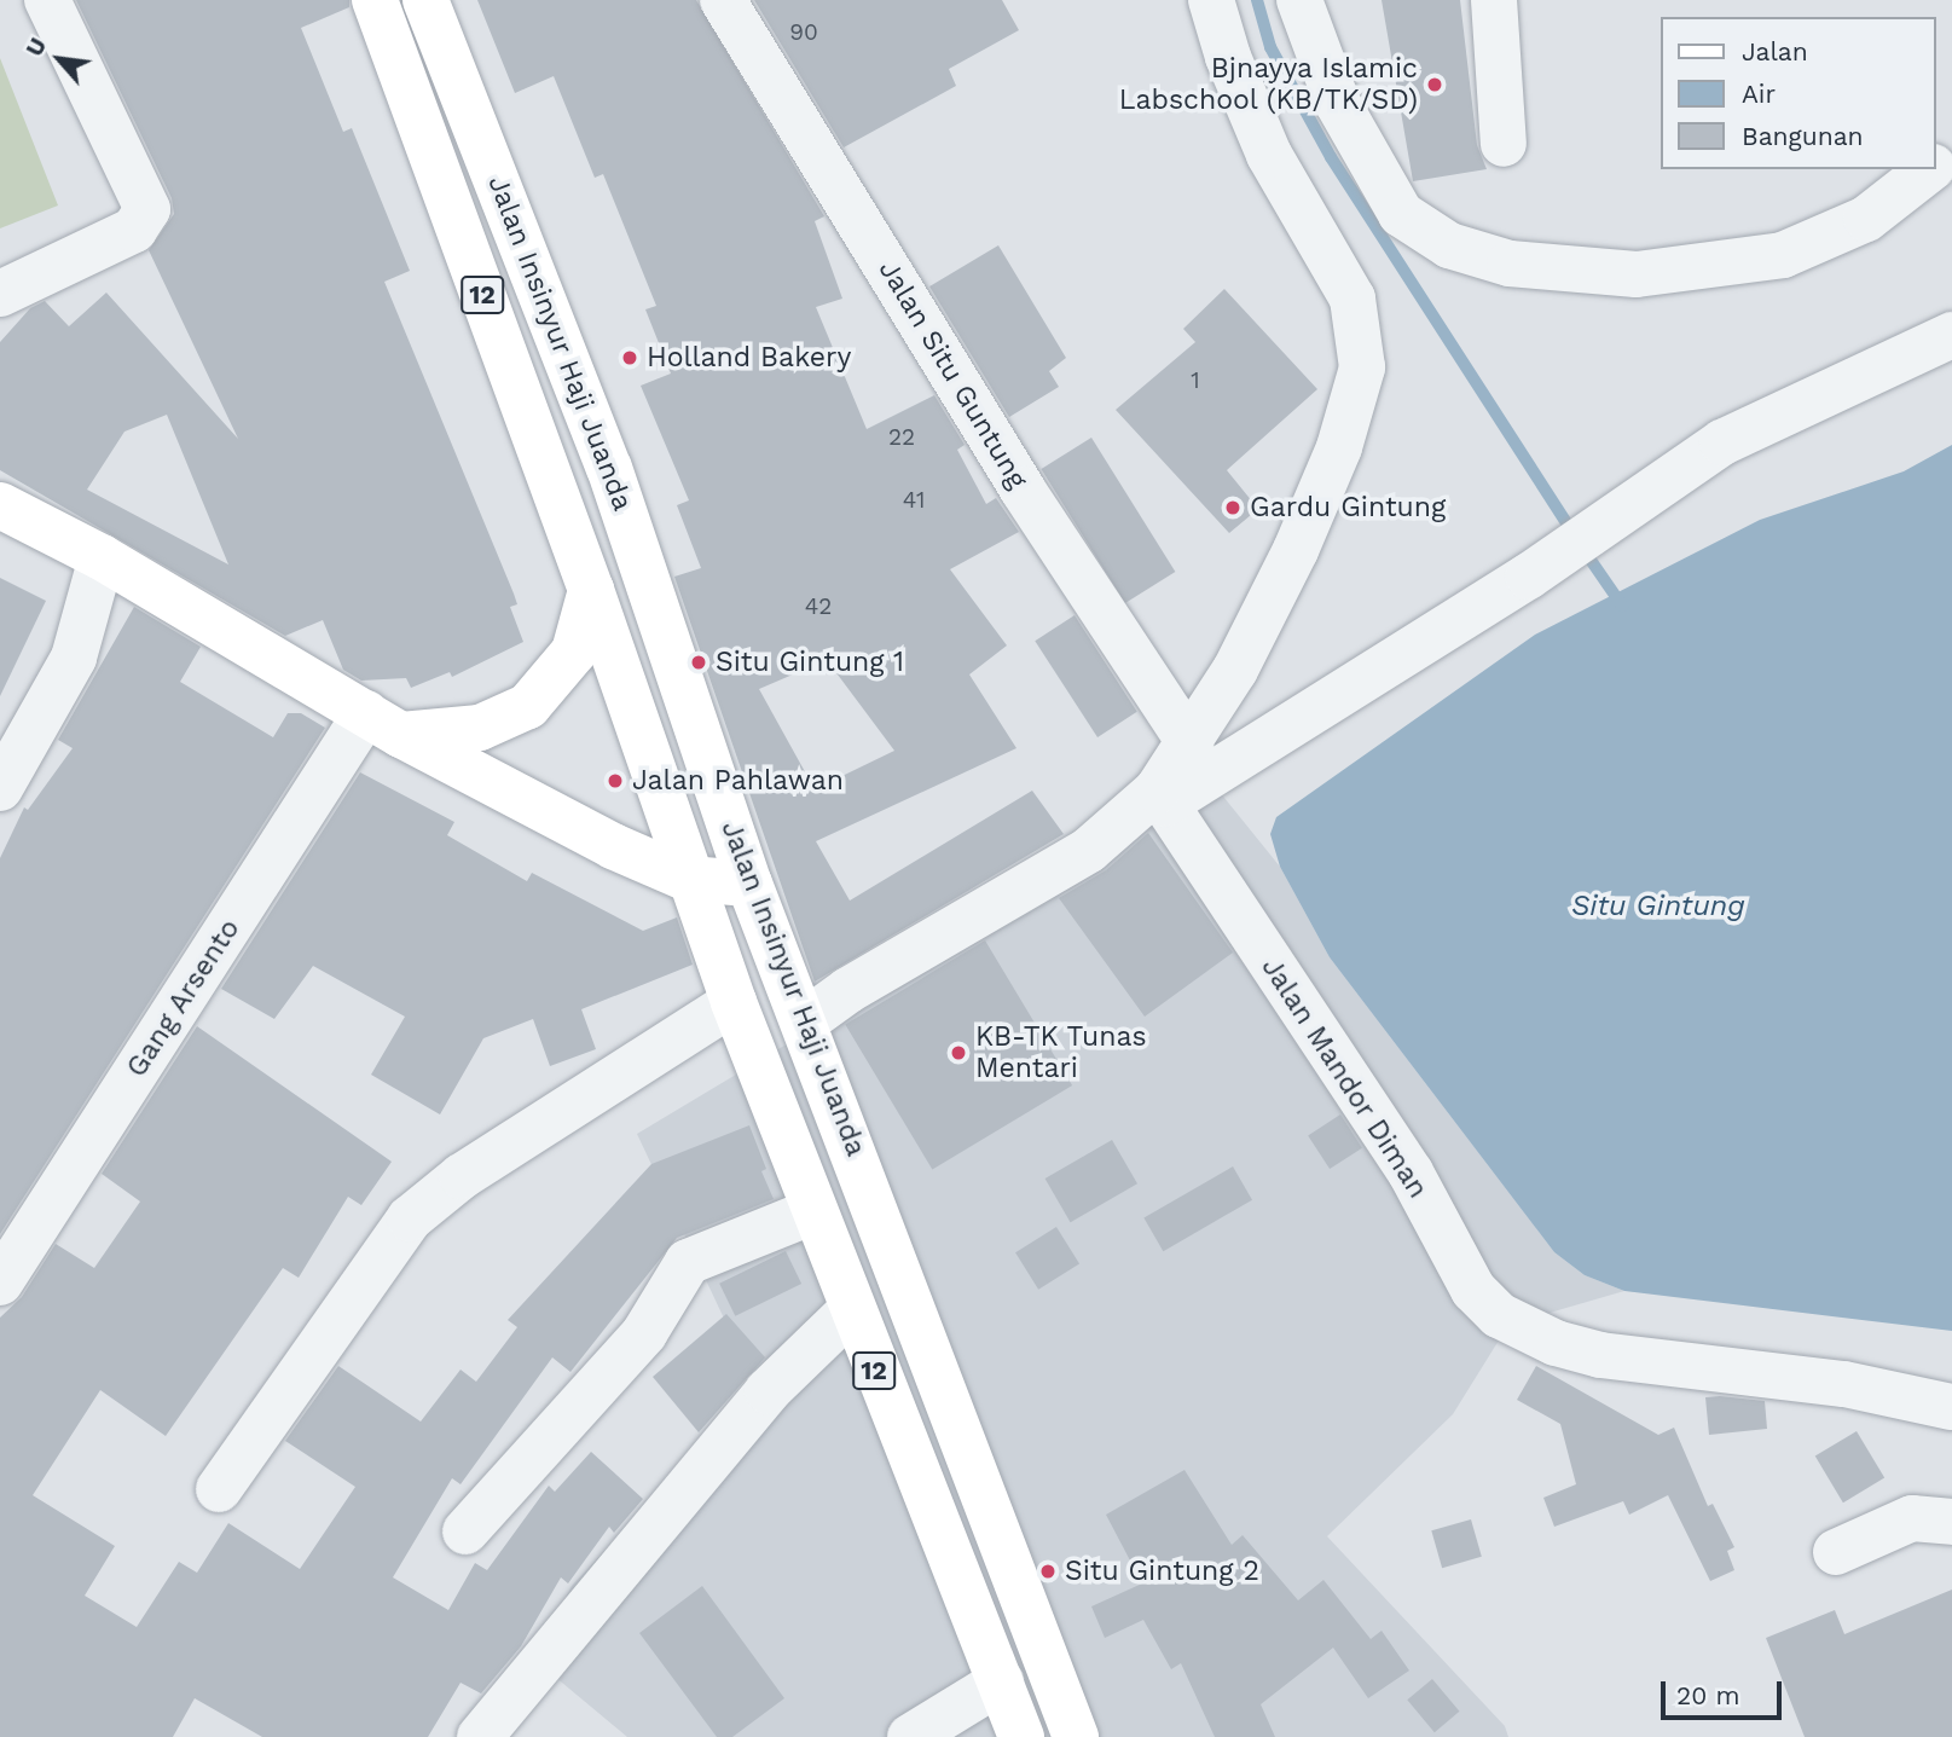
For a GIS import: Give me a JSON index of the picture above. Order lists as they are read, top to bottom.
{
  "streets": {
    "main road": ["12", "Jalan Insinyur Haji Juanda"],
    "street": ["Jalan Situ Guntung", "Gang Arsento", "Jalan Mandor Diman"]
  },
  "water": ["Situ Gintung"],
  "places": [
    "Bjnayya Islamic Labschool (KB/TK/SD)",
    "Holland Bakery",
    "Gardu Gintung",
    "Situ Gintung 1",
    "Jalan Pahlawan",
    "KB-TK Tunas Mentari",
    "Situ Gintung 2"
  ],
  "house_numbers": [
    "90",
    "1",
    "22",
    "41",
    "42"
  ],
  "legend": ["Jalan", "Air", "Bangunan"],
  "scale_bar": "20 m",
  "north": "top left"
}
